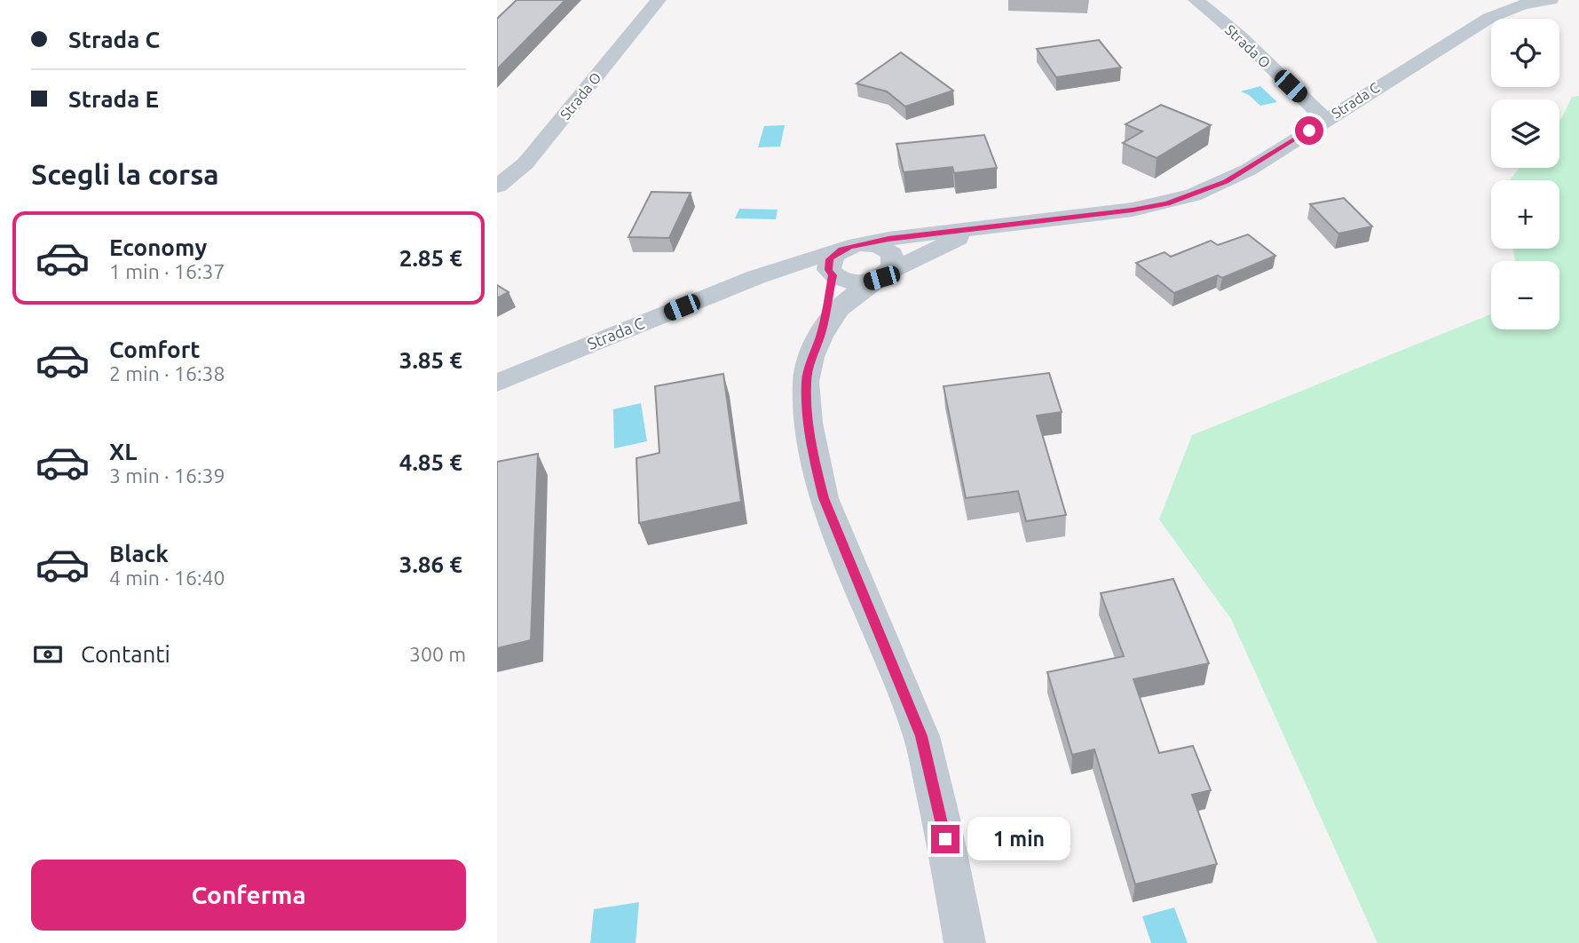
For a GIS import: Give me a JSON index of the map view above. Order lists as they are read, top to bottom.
{
  "streets": {
    "street": ["Strada O", "Strada C"]
  },
  "crossings": [
    ["Strada O", "Strada C"]
  ],
  "page": {
    "banner": ["Strada C", "Strada E"],
    "map_buttons": ["+", "−"],
    "heading": "Scegli la corsa",
    "list": [
      {
        "name": "Economy",
        "note": "1 min · 16:37",
        "value": "2.85 €"
      },
      {
        "name": "Comfort",
        "note": "2 min · 16:38",
        "value": "3.85 €"
      },
      {
        "name": "XL",
        "note": "3 min · 16:39",
        "value": "4.85 €"
      },
      {
        "name": "Black",
        "note": "4 min · 16:40",
        "value": "3.86 €"
      }
    ],
    "pay": ["Contanti", "300 m"],
    "bubble": "1 min",
    "buttons": "Conferma"
  }
}
